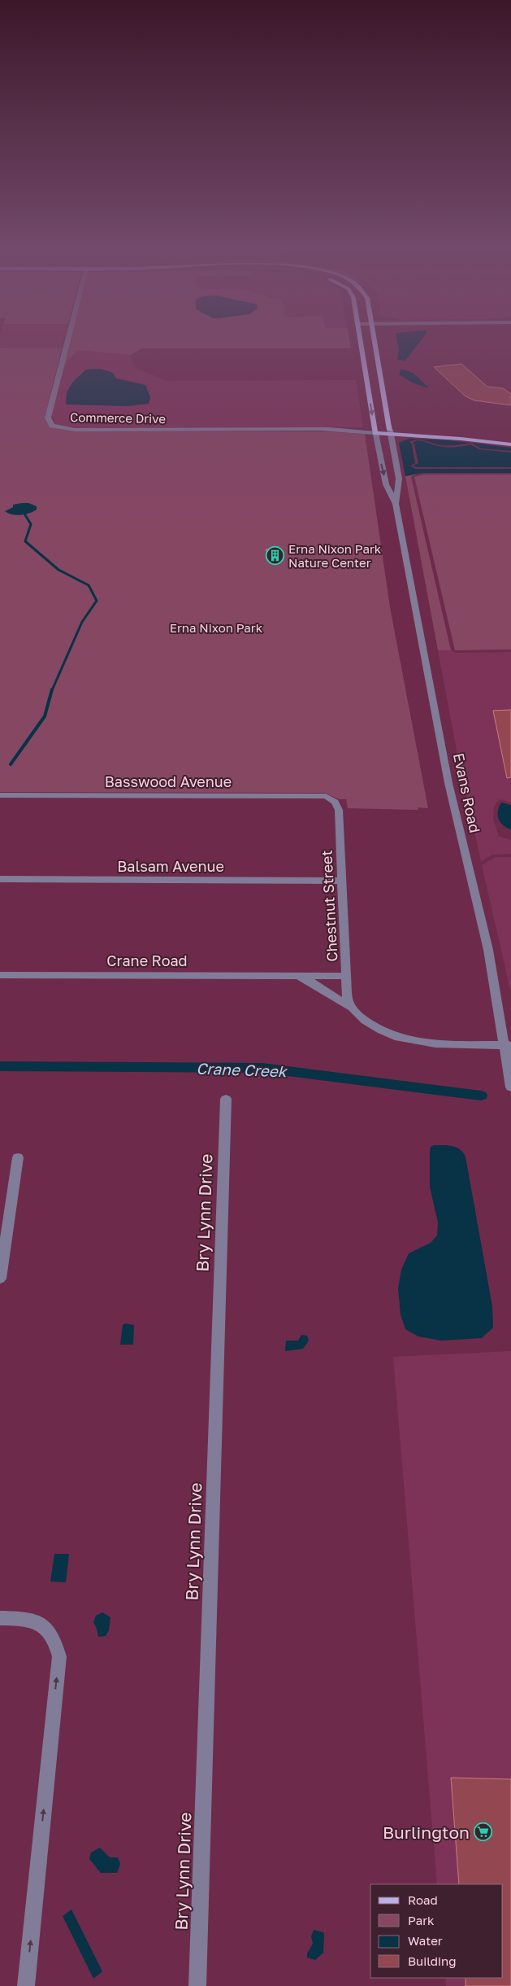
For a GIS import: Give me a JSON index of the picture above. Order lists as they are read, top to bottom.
{
  "streets": {
    "street": [
      "Commerce Drive",
      "Basswood Avenue",
      "Evans Road",
      "Balsam Avenue",
      "Chestnut Street",
      "Crane Road",
      "Bry Lynn Drive"
    ]
  },
  "crossings": [
    ["Commerce Drive", "Evans Road"],
    ["Basswood Avenue", "Chestnut Street"],
    ["Evans Road", "Crane Road"],
    ["Balsam Avenue", "Chestnut Street"],
    ["Chestnut Street", "Crane Road"]
  ],
  "water": ["Crane Creek"],
  "parks": ["Erna Nixon Park"],
  "places": {
    "building": ["Erna Nixon Park Nature Center"],
    "supermarket": ["Burlington"]
  },
  "legend": [
    "Road",
    "Park",
    "Water",
    "Building"
  ]
}
